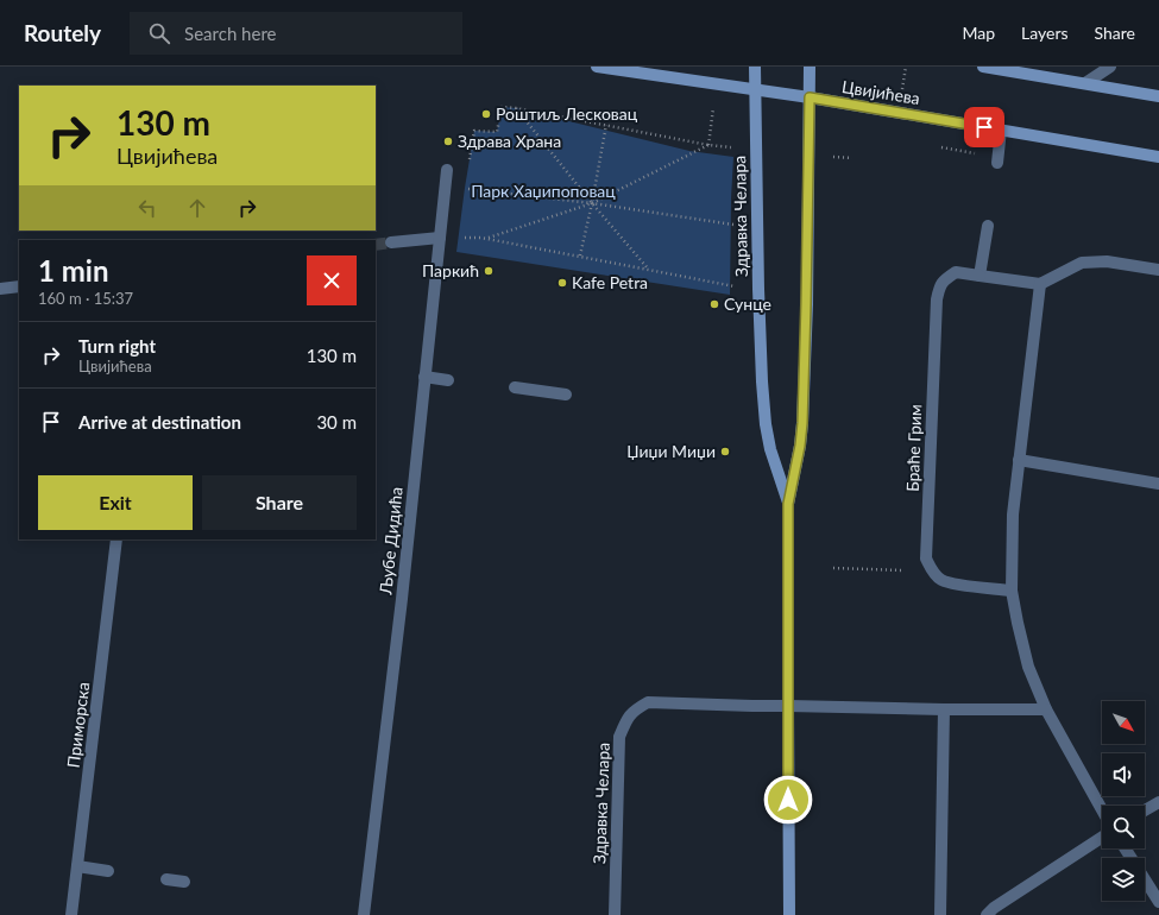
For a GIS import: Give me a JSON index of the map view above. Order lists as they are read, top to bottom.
{
  "streets": {
    "main road": ["Цвијићева", "Здравка Челара"],
    "street": ["Браће Грим", "Љубе Дидића", "Приморска"]
  },
  "crossings": [
    ["Цвијићева", "Здравка Челара"]
  ],
  "parks": ["Парк Хаџипоповац"],
  "places": [
    "Роштиљ Лесковац",
    "Здрава Храна",
    "Паркић",
    "Kafe Petra",
    "Сунце",
    "Џиџи Миџи"
  ],
  "north": "bottom right",
  "page": {
    "header": "Routely",
    "search": "Search here",
    "nav": ["Map", "Layers", "Share"],
    "turn": ["130 m", "Цвијићева"],
    "heading": ["1 min", "160 m · 15:37"],
    "list": [
      {
        "name": "Turn right",
        "note": "Цвијићева",
        "value": "130 m"
      },
      {
        "name": "Arrive at destination",
        "value": "30 m"
      }
    ],
    "buttons": ["Exit", "Share"]
  }
}
